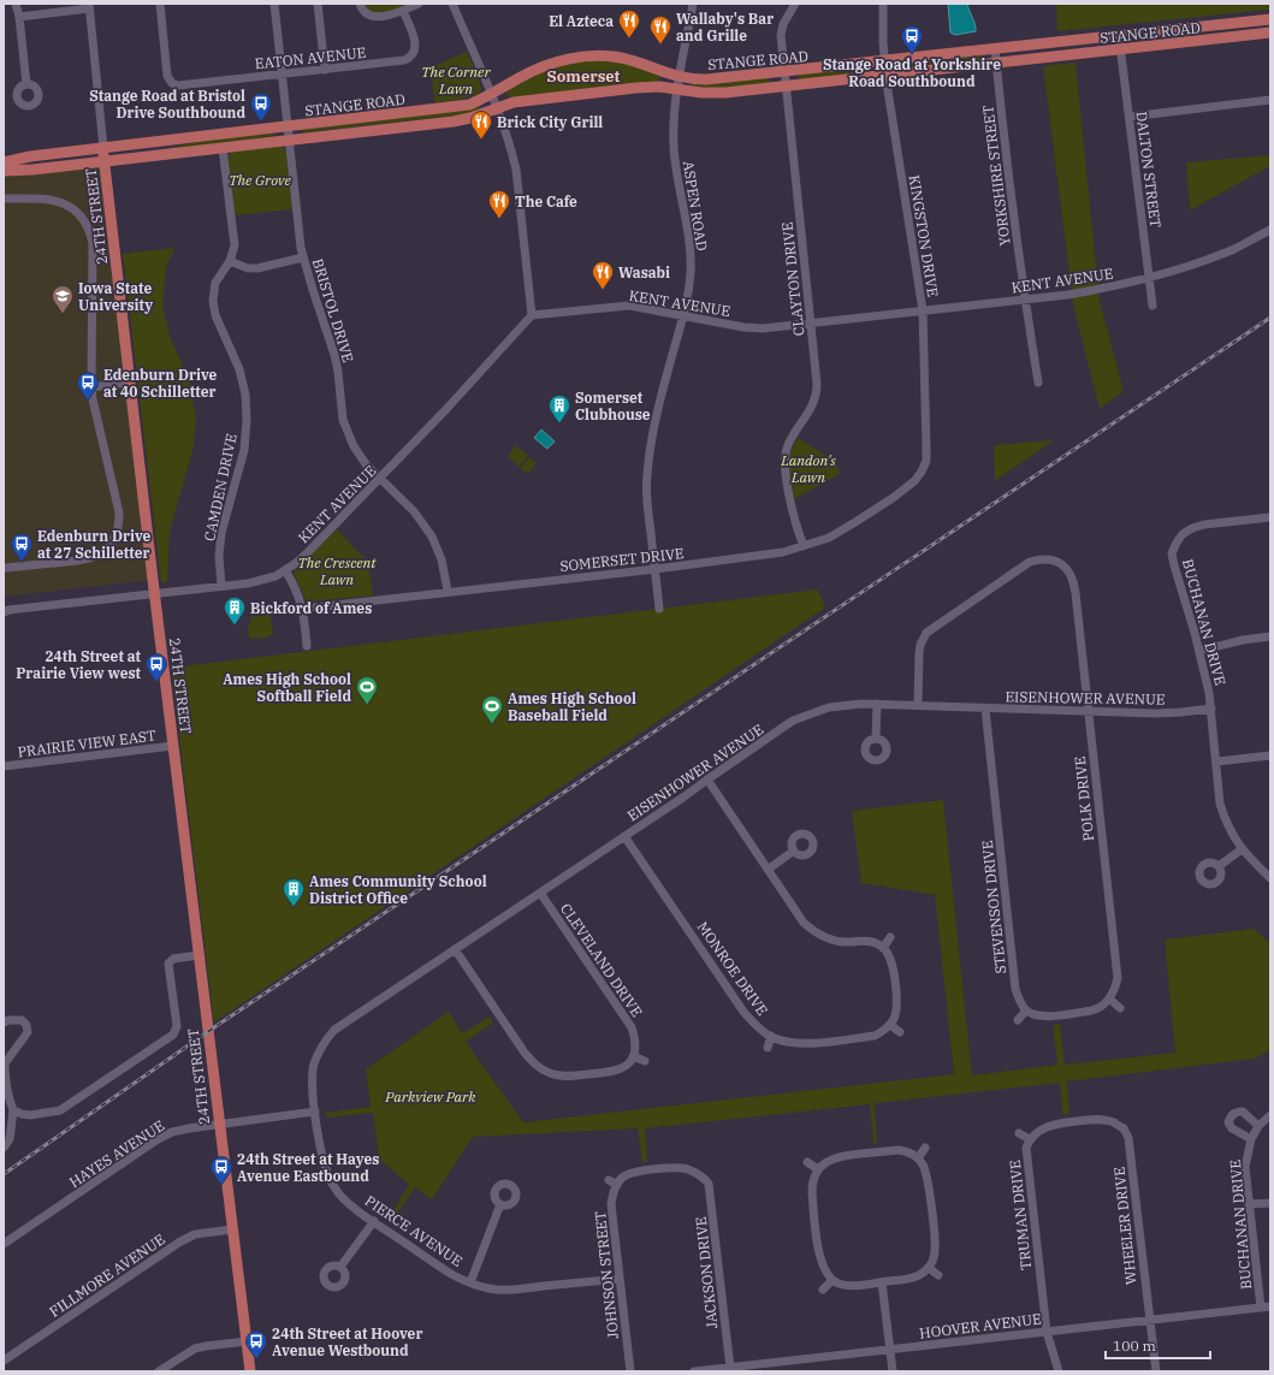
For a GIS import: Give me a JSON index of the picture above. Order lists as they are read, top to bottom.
{
  "streets": {
    "main road": ["STANGE ROAD", "24TH STREET"],
    "street": [
      "EATON AVENUE",
      "DALTON STREET",
      "YORKSHIRE STREET",
      "ASPEN ROAD",
      "KINGSTON DRIVE",
      "CLAYTON DRIVE",
      "KENT AVENUE",
      "BRISTOL DRIVE",
      "CAMDEN DRIVE",
      "SOMERSET DRIVE",
      "BUCHANAN DRIVE",
      "EISENHOWER AVENUE",
      "PRAIRIE VIEW EAST",
      "POLK DRIVE",
      "STEVENSON DRIVE",
      "CLEVELAND DRIVE",
      "MONROE DRIVE",
      "HAYES AVENUE",
      "TRUMAN DRIVE",
      "WHEELER DRIVE",
      "PIERCE AVENUE",
      "JACKSON DRIVE",
      "FILLMORE AVENUE",
      "JOHNSON STREET",
      "HOOVER AVENUE"
    ]
  },
  "crossings": [
    ["STANGE ROAD", "DALTON STREET"],
    ["STANGE ROAD", "YORKSHIRE STREET"],
    ["STANGE ROAD", "ASPEN ROAD"],
    ["STANGE ROAD", "24TH STREET"],
    ["STANGE ROAD", "KINGSTON DRIVE"],
    ["STANGE ROAD", "CLAYTON DRIVE"],
    ["STANGE ROAD", "BRISTOL DRIVE"],
    ["STANGE ROAD", "CAMDEN DRIVE"],
    ["EATON AVENUE", "BRISTOL DRIVE"],
    ["DALTON STREET", "KENT AVENUE"],
    ["YORKSHIRE STREET", "KENT AVENUE"],
    ["ASPEN ROAD", "KENT AVENUE"],
    ["ASPEN ROAD", "SOMERSET DRIVE"],
    ["24TH STREET", "KENT AVENUE"],
    ["24TH STREET", "PRAIRIE VIEW EAST"],
    ["24TH STREET", "HAYES AVENUE"],
    ["24TH STREET", "FILLMORE AVENUE"],
    ["KINGSTON DRIVE", "KENT AVENUE"],
    ["KINGSTON DRIVE", "SOMERSET DRIVE"],
    ["CLAYTON DRIVE", "KENT AVENUE"],
    ["CLAYTON DRIVE", "SOMERSET DRIVE"],
    ["KENT AVENUE", "BRISTOL DRIVE"],
    ["KENT AVENUE", "CAMDEN DRIVE"],
    ["BRISTOL DRIVE", "SOMERSET DRIVE"],
    ["BUCHANAN DRIVE", "EISENHOWER AVENUE"],
    ["BUCHANAN DRIVE", "HOOVER AVENUE"],
    ["EISENHOWER AVENUE", "POLK DRIVE"],
    ["EISENHOWER AVENUE", "STEVENSON DRIVE"],
    ["EISENHOWER AVENUE", "CLEVELAND DRIVE"],
    ["EISENHOWER AVENUE", "MONROE DRIVE"],
    ["EISENHOWER AVENUE", "HAYES AVENUE"],
    ["EISENHOWER AVENUE", "PIERCE AVENUE"],
    ["HAYES AVENUE", "PIERCE AVENUE"],
    ["TRUMAN DRIVE", "WHEELER DRIVE"],
    ["TRUMAN DRIVE", "HOOVER AVENUE"],
    ["WHEELER DRIVE", "HOOVER AVENUE"],
    ["PIERCE AVENUE", "JOHNSON STREET"],
    ["JACKSON DRIVE", "JOHNSON STREET"],
    ["JACKSON DRIVE", "HOOVER AVENUE"]
  ],
  "districts": ["Somerset"],
  "parks": [
    "The Corner Lawn",
    "The Grove",
    "Landon's Lawn",
    "The Crescent Lawn",
    "Parkview Park"
  ],
  "places": {
    "restaurant": [
      "El Azteca",
      "Wallaby's Bar and Grille",
      "Brick City Grill",
      "The Cafe",
      "Wasabi"
    ],
    "bus stop": [
      "Stange Road at Yorkshire Road Southbound",
      "Stange Road at Bristol Drive Southbound",
      "Edenburn Drive at 40 Schilletter",
      "Edenburn Drive at 27 Schilletter",
      "24th Street at Prairie View west",
      "24th Street at Hayes Avenue Eastbound",
      "24th Street at Hoover Avenue Westbound"
    ],
    "school or university": ["Iowa State University"],
    "building": ["Somerset Clubhouse", "Bickford of Ames", "Ames Community School District Office"],
    "sports": ["Ames High School Softball Field", "Ames High School Baseball Field"]
  },
  "scale_bar": "100 m"
}
